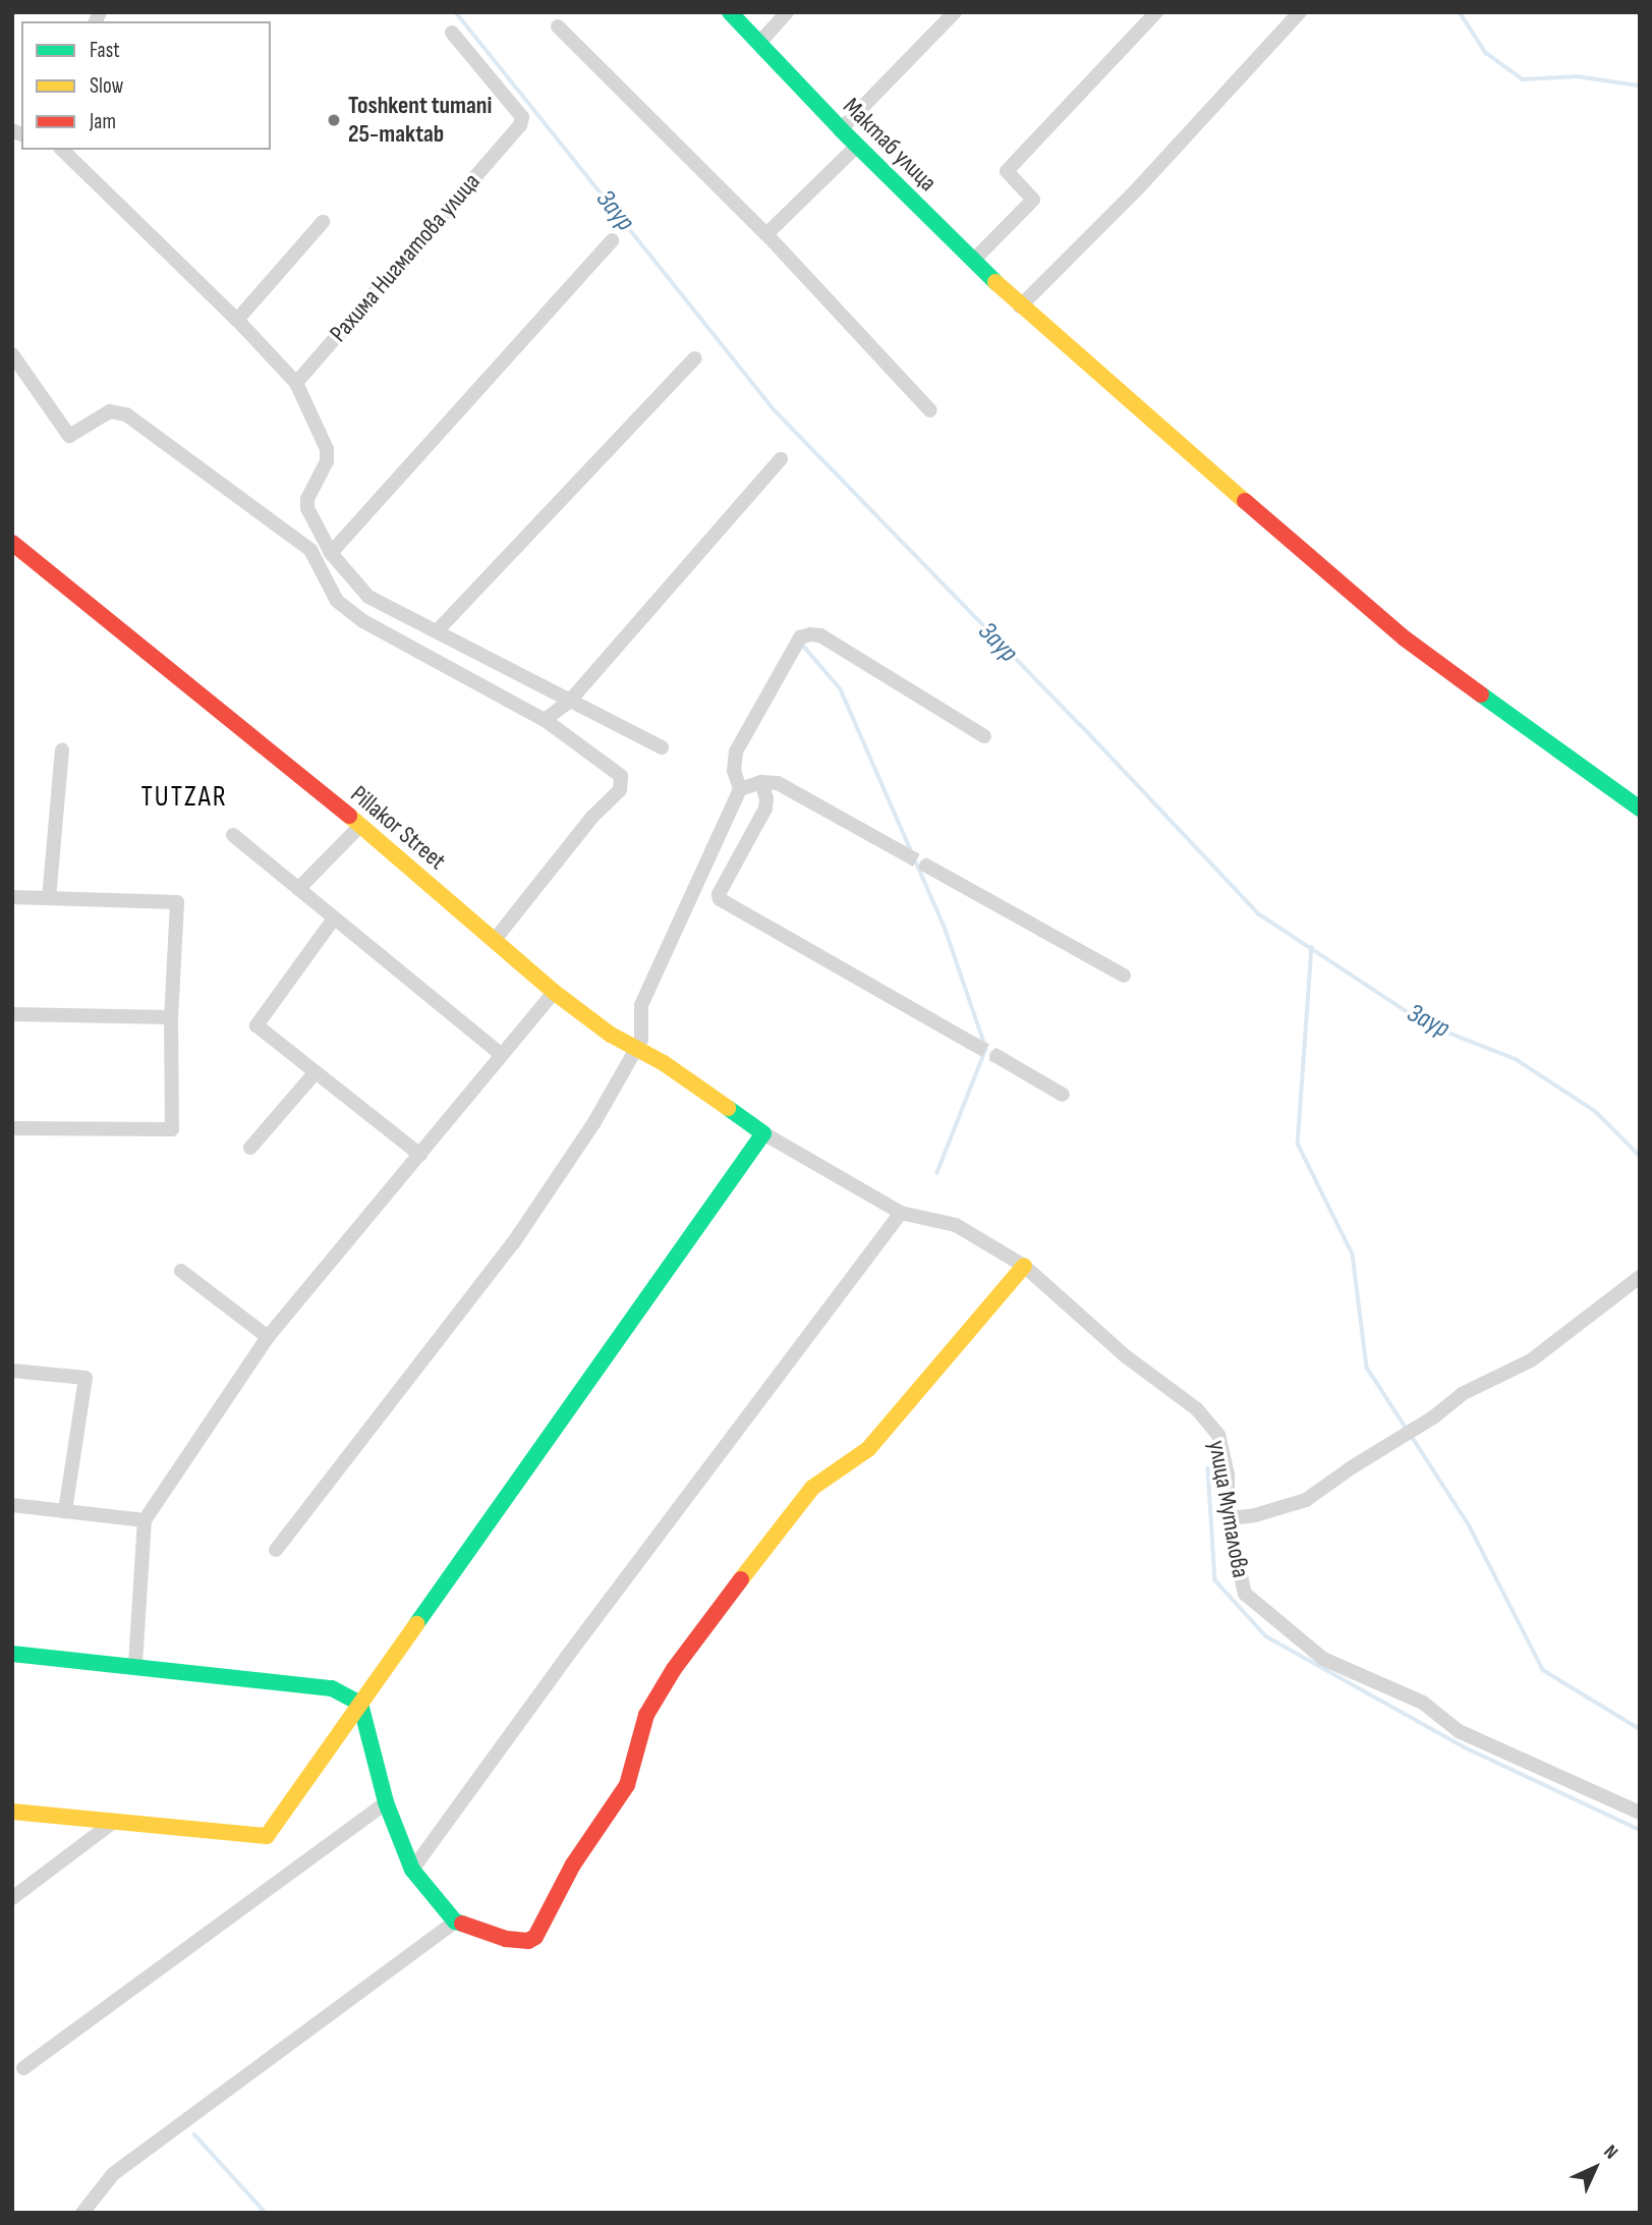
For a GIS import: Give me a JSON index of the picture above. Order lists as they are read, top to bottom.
{
  "streets": {
    "street": [
      "Мактаб улица",
      "Рахима Нигматова улица",
      "Pillakor Street",
      "улица Муталова"
    ]
  },
  "crossings": [
    ["Pillakor Street", "улица Муталова"]
  ],
  "districts": ["TUTZAR"],
  "water": ["Заур"],
  "places": ["Toshkent tumani 25-maktab"],
  "legend": ["Fast", "Slow", "Jam"],
  "north": "top right"
}
